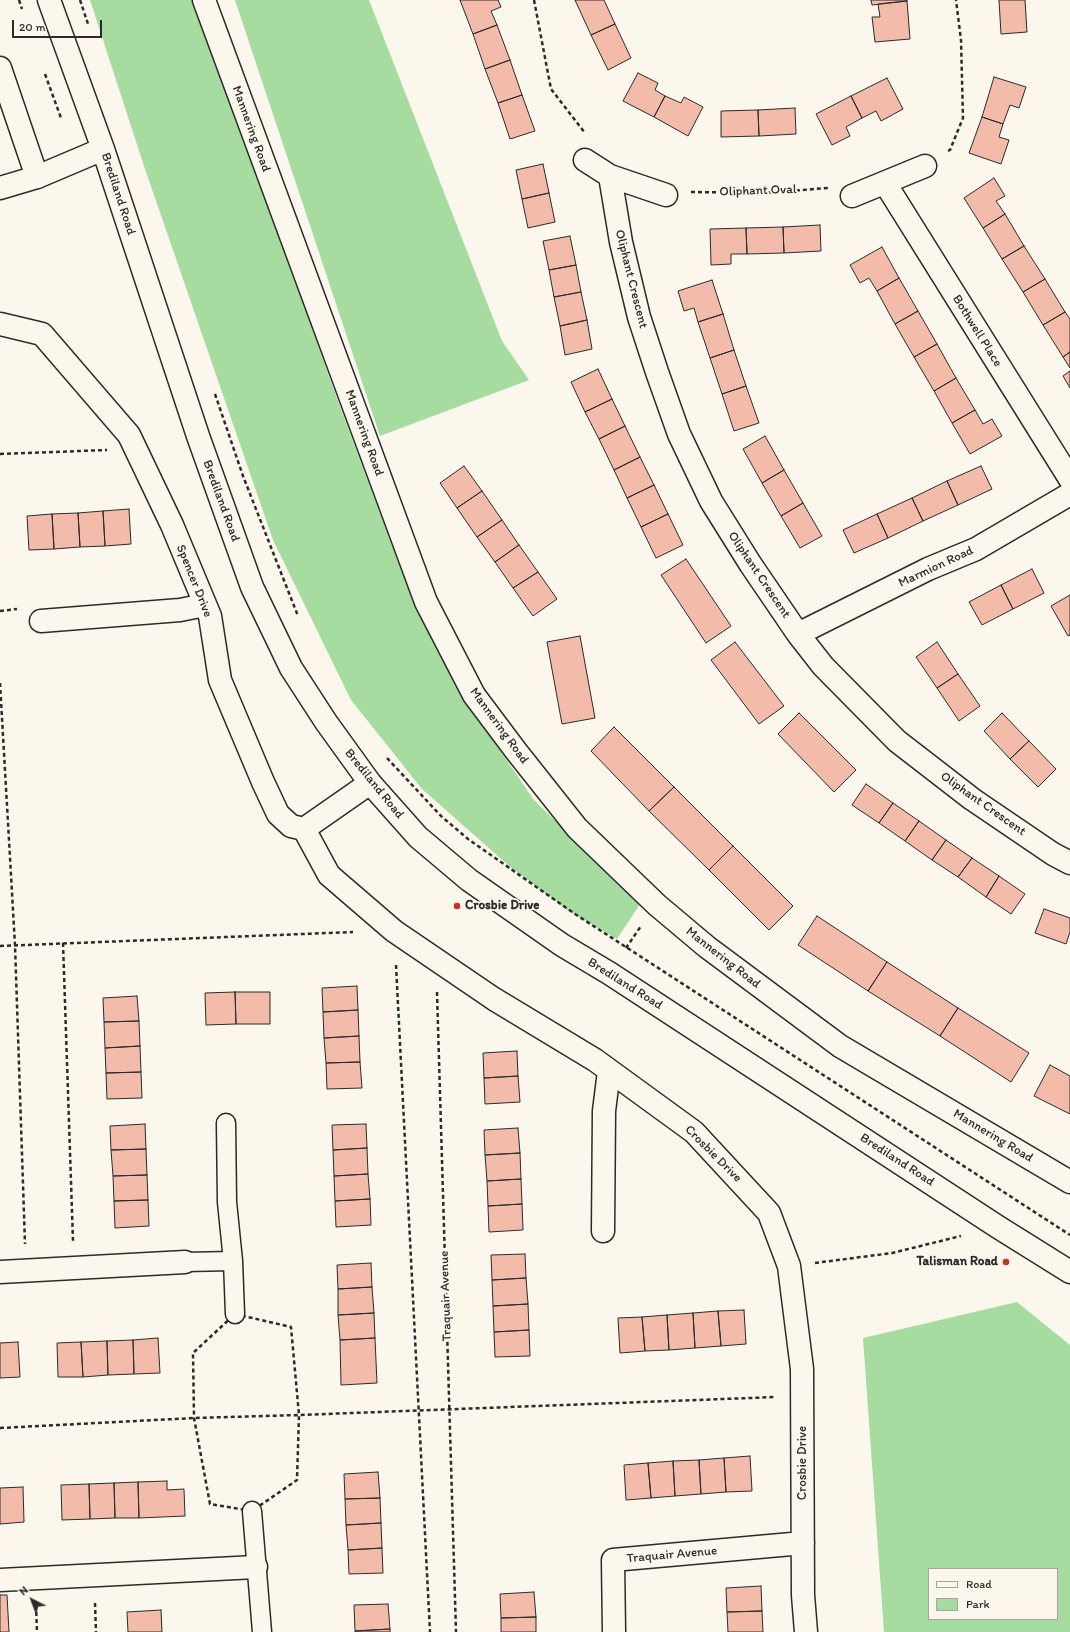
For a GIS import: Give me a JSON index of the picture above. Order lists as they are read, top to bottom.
{
  "streets": {
    "street": [
      "Mannering Road",
      "Brediland Road",
      "Oliphant Crescent",
      "Bothwell Place",
      "Marmion Road",
      "Spencer Drive",
      "Crosbie Drive",
      "Traquair Avenue"
    ],
    "path": ["Oliphant Oval"]
  },
  "crossings": [
    ["Oliphant Crescent", "Marmion Road"],
    ["Spencer Drive", "Crosbie Drive"],
    ["Crosbie Drive", "Traquair Avenue"]
  ],
  "places": ["Crosbie Drive", "Talisman Road"],
  "legend": ["Road", "Park"],
  "scale_bar": "20 m",
  "north": "top left"
}
